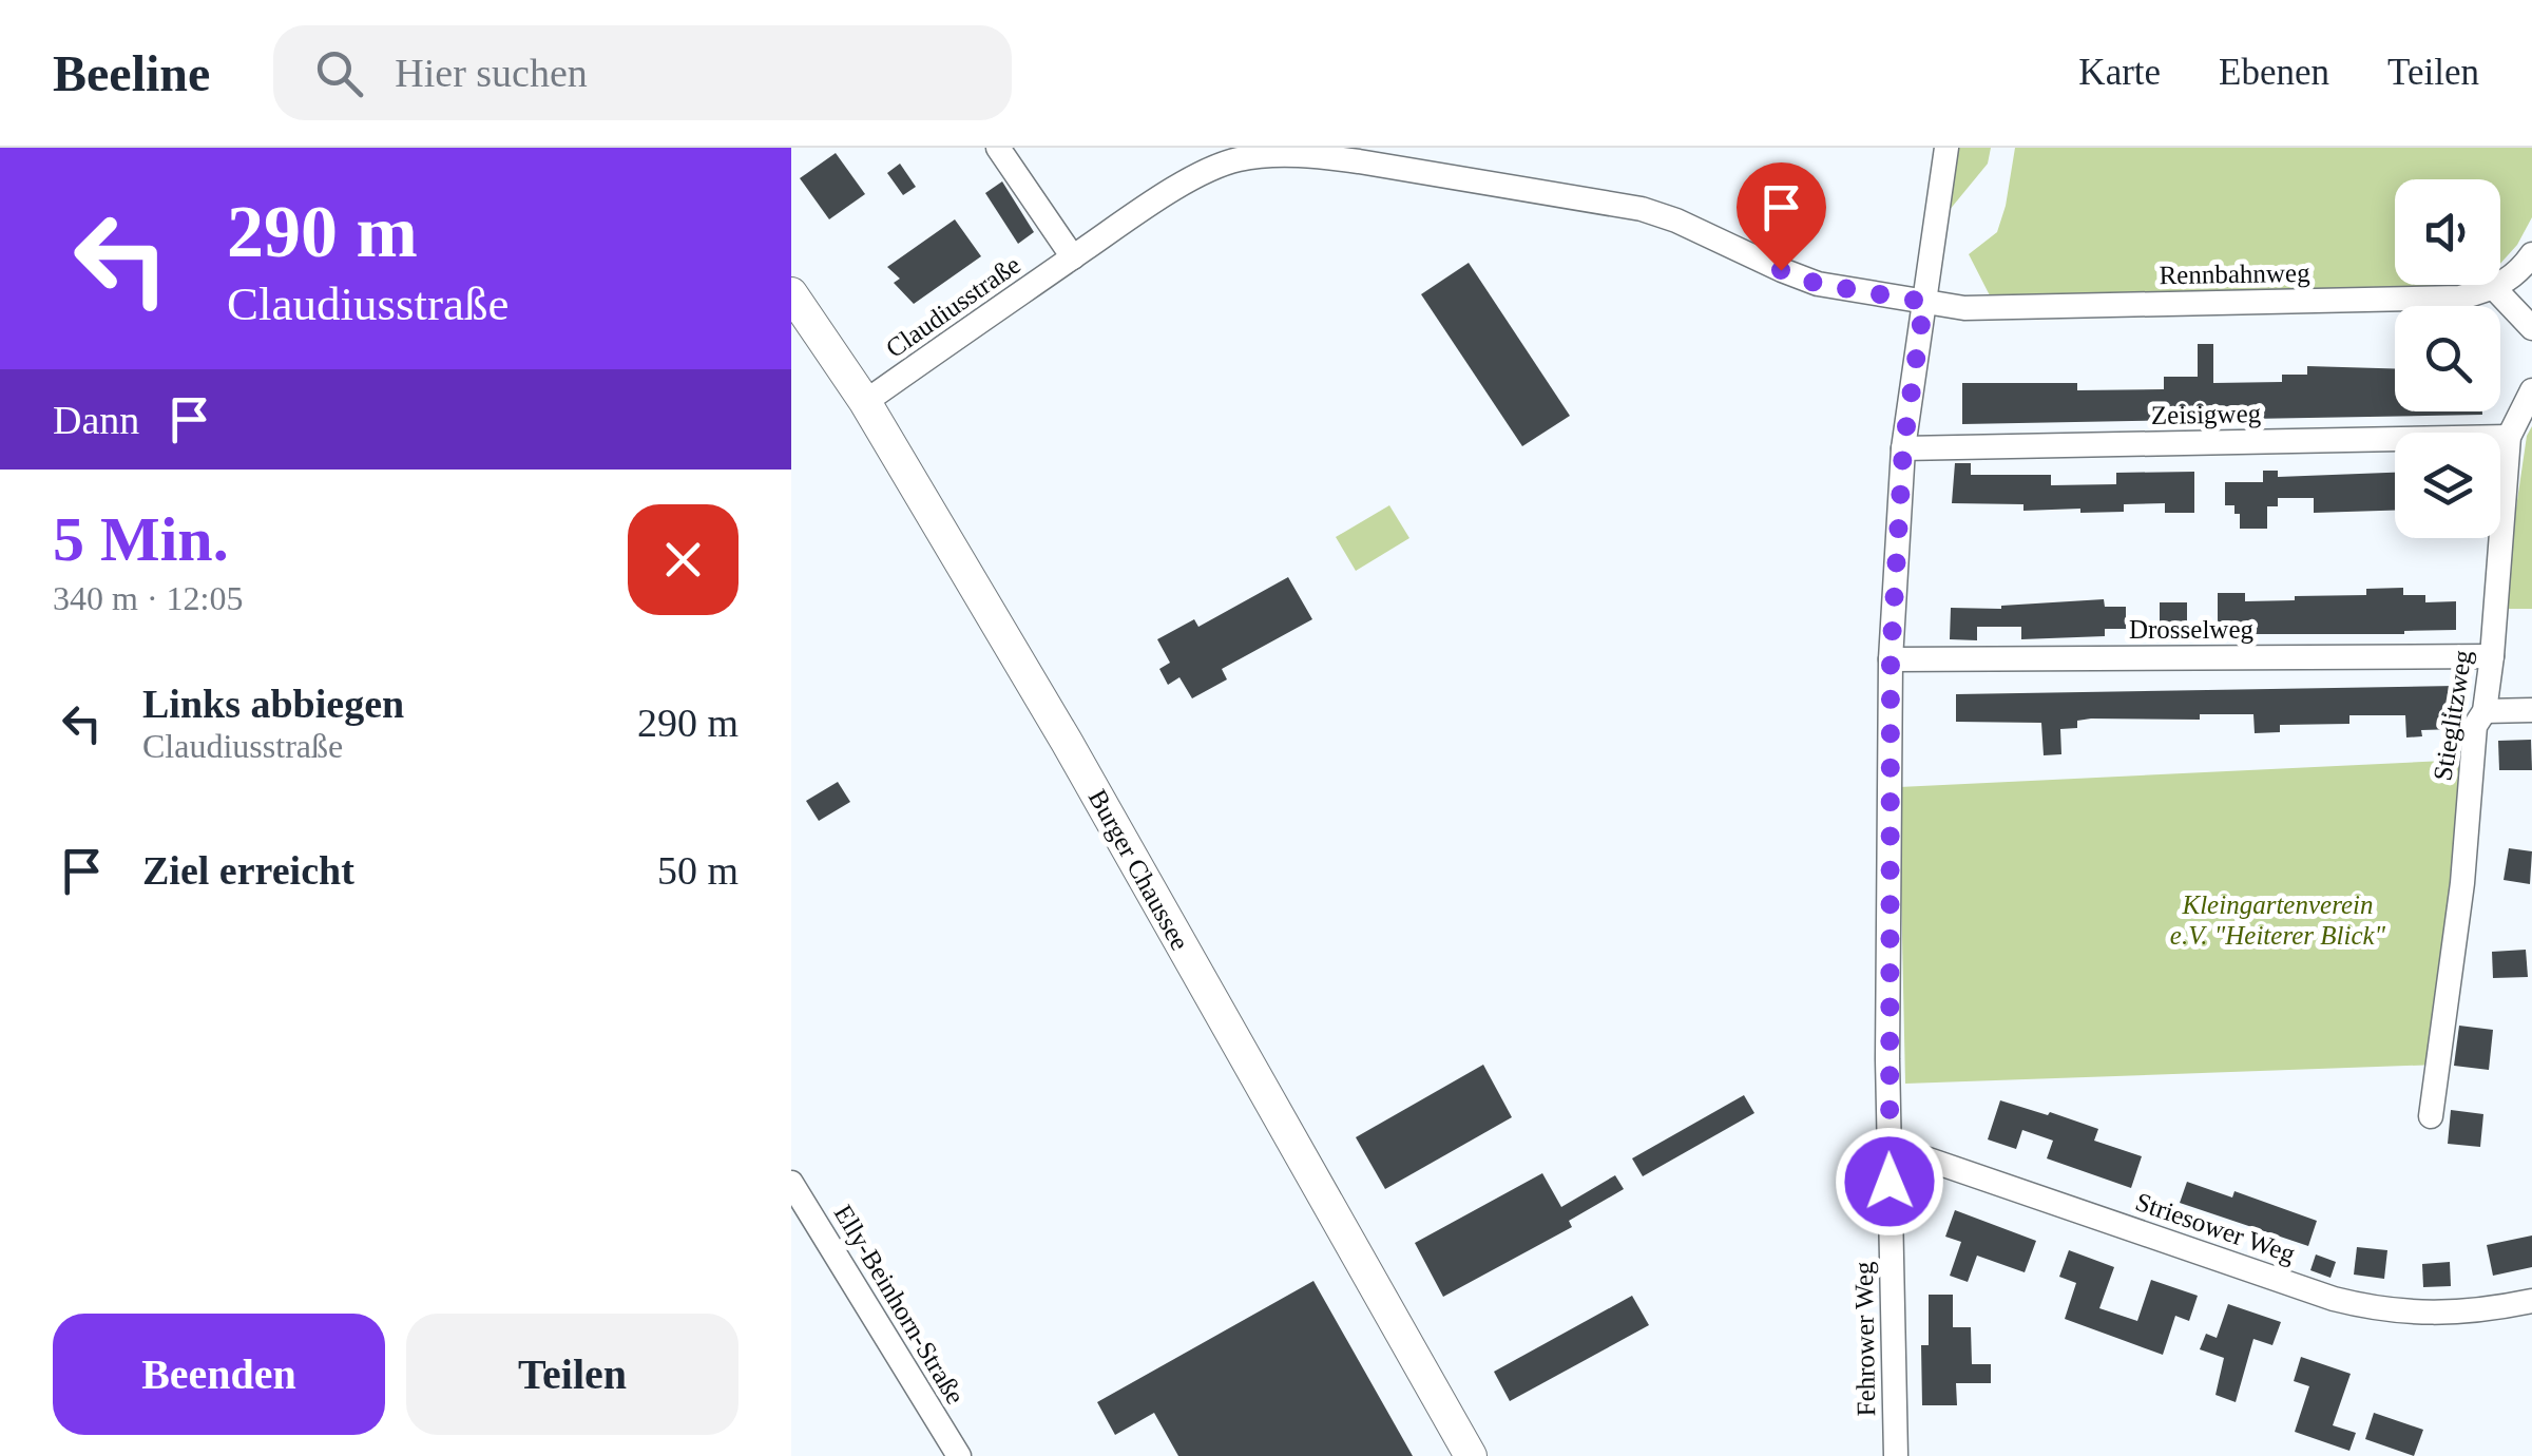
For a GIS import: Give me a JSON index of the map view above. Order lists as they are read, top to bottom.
{
  "streets": {
    "main road": ["Burger Chaussee"],
    "street": [
      "Rennbahnweg",
      "Claudiusstraße",
      "Zeisigweg",
      "Drosselweg",
      "Stieglitzweg",
      "Striesower Weg",
      "Elly-Beinhorn-Straße",
      "Fehrower Weg"
    ]
  },
  "crossings": [
    ["Rennbahnweg", "Claudiusstraße"],
    ["Rennbahnweg", "Fehrower Weg"],
    ["Claudiusstraße", "Burger Chaussee"],
    ["Claudiusstraße", "Fehrower Weg"],
    ["Zeisigweg", "Stieglitzweg"],
    ["Zeisigweg", "Fehrower Weg"],
    ["Drosselweg", "Stieglitzweg"],
    ["Drosselweg", "Fehrower Weg"],
    ["Striesower Weg", "Fehrower Weg"]
  ],
  "parks": ["Kleingartenverein e.V. \"Heiterer Blick\""],
  "page": {
    "header": "Beeline",
    "search": "Hier suchen",
    "nav": ["Karte", "Ebenen", "Teilen"],
    "turn": ["290 m", "Claudiusstraße"],
    "then": "Dann",
    "heading": ["5 Min.", "340 m · 12:05"],
    "list": [
      {
        "name": "Links abbiegen",
        "note": "Claudiusstraße",
        "value": "290 m"
      },
      {
        "name": "Ziel erreicht",
        "value": "50 m"
      }
    ],
    "buttons": ["Beenden", "Teilen"]
  }
}
